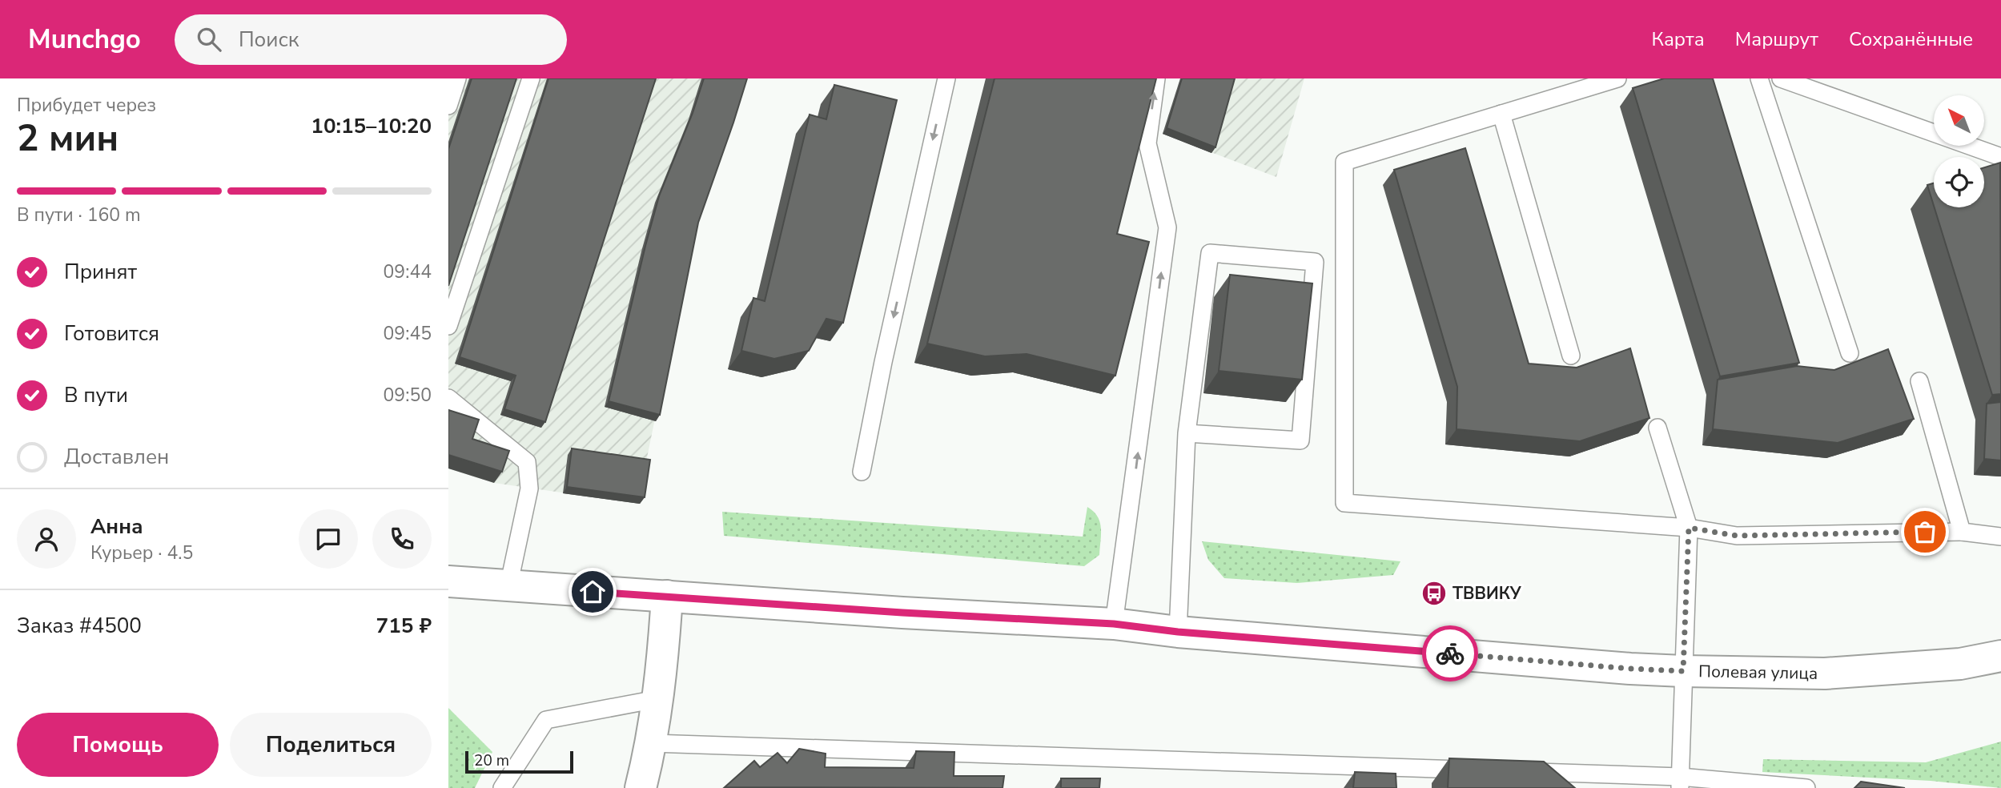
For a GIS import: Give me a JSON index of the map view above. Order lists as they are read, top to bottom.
{
  "streets": {
    "street": ["Полевая улица"]
  },
  "places": {
    "bus stop": ["ТВВИКУ"]
  },
  "scale_bar": "20 m",
  "north": "top left",
  "page": {
    "header": "Munchgo",
    "search": "Поиск",
    "nav": ["Карта", "Маршрут", "Сохранённые"],
    "heading": ["2 мин", "Прибудет через", "10:15–10:20"],
    "panel": [
      "Анна",
      "Курьер · 4.5",
      "Заказ #4500",
      "715 ₽"
    ],
    "bar": "В пути · 160 m",
    "list": [
      ["Принят", "09:44"],
      ["Готовится", "09:45"],
      ["В пути", "09:50"],
      "Доставлен"
    ],
    "buttons": ["Помощь", "Поделиться"],
    "scale": "20 m"
  }
}
